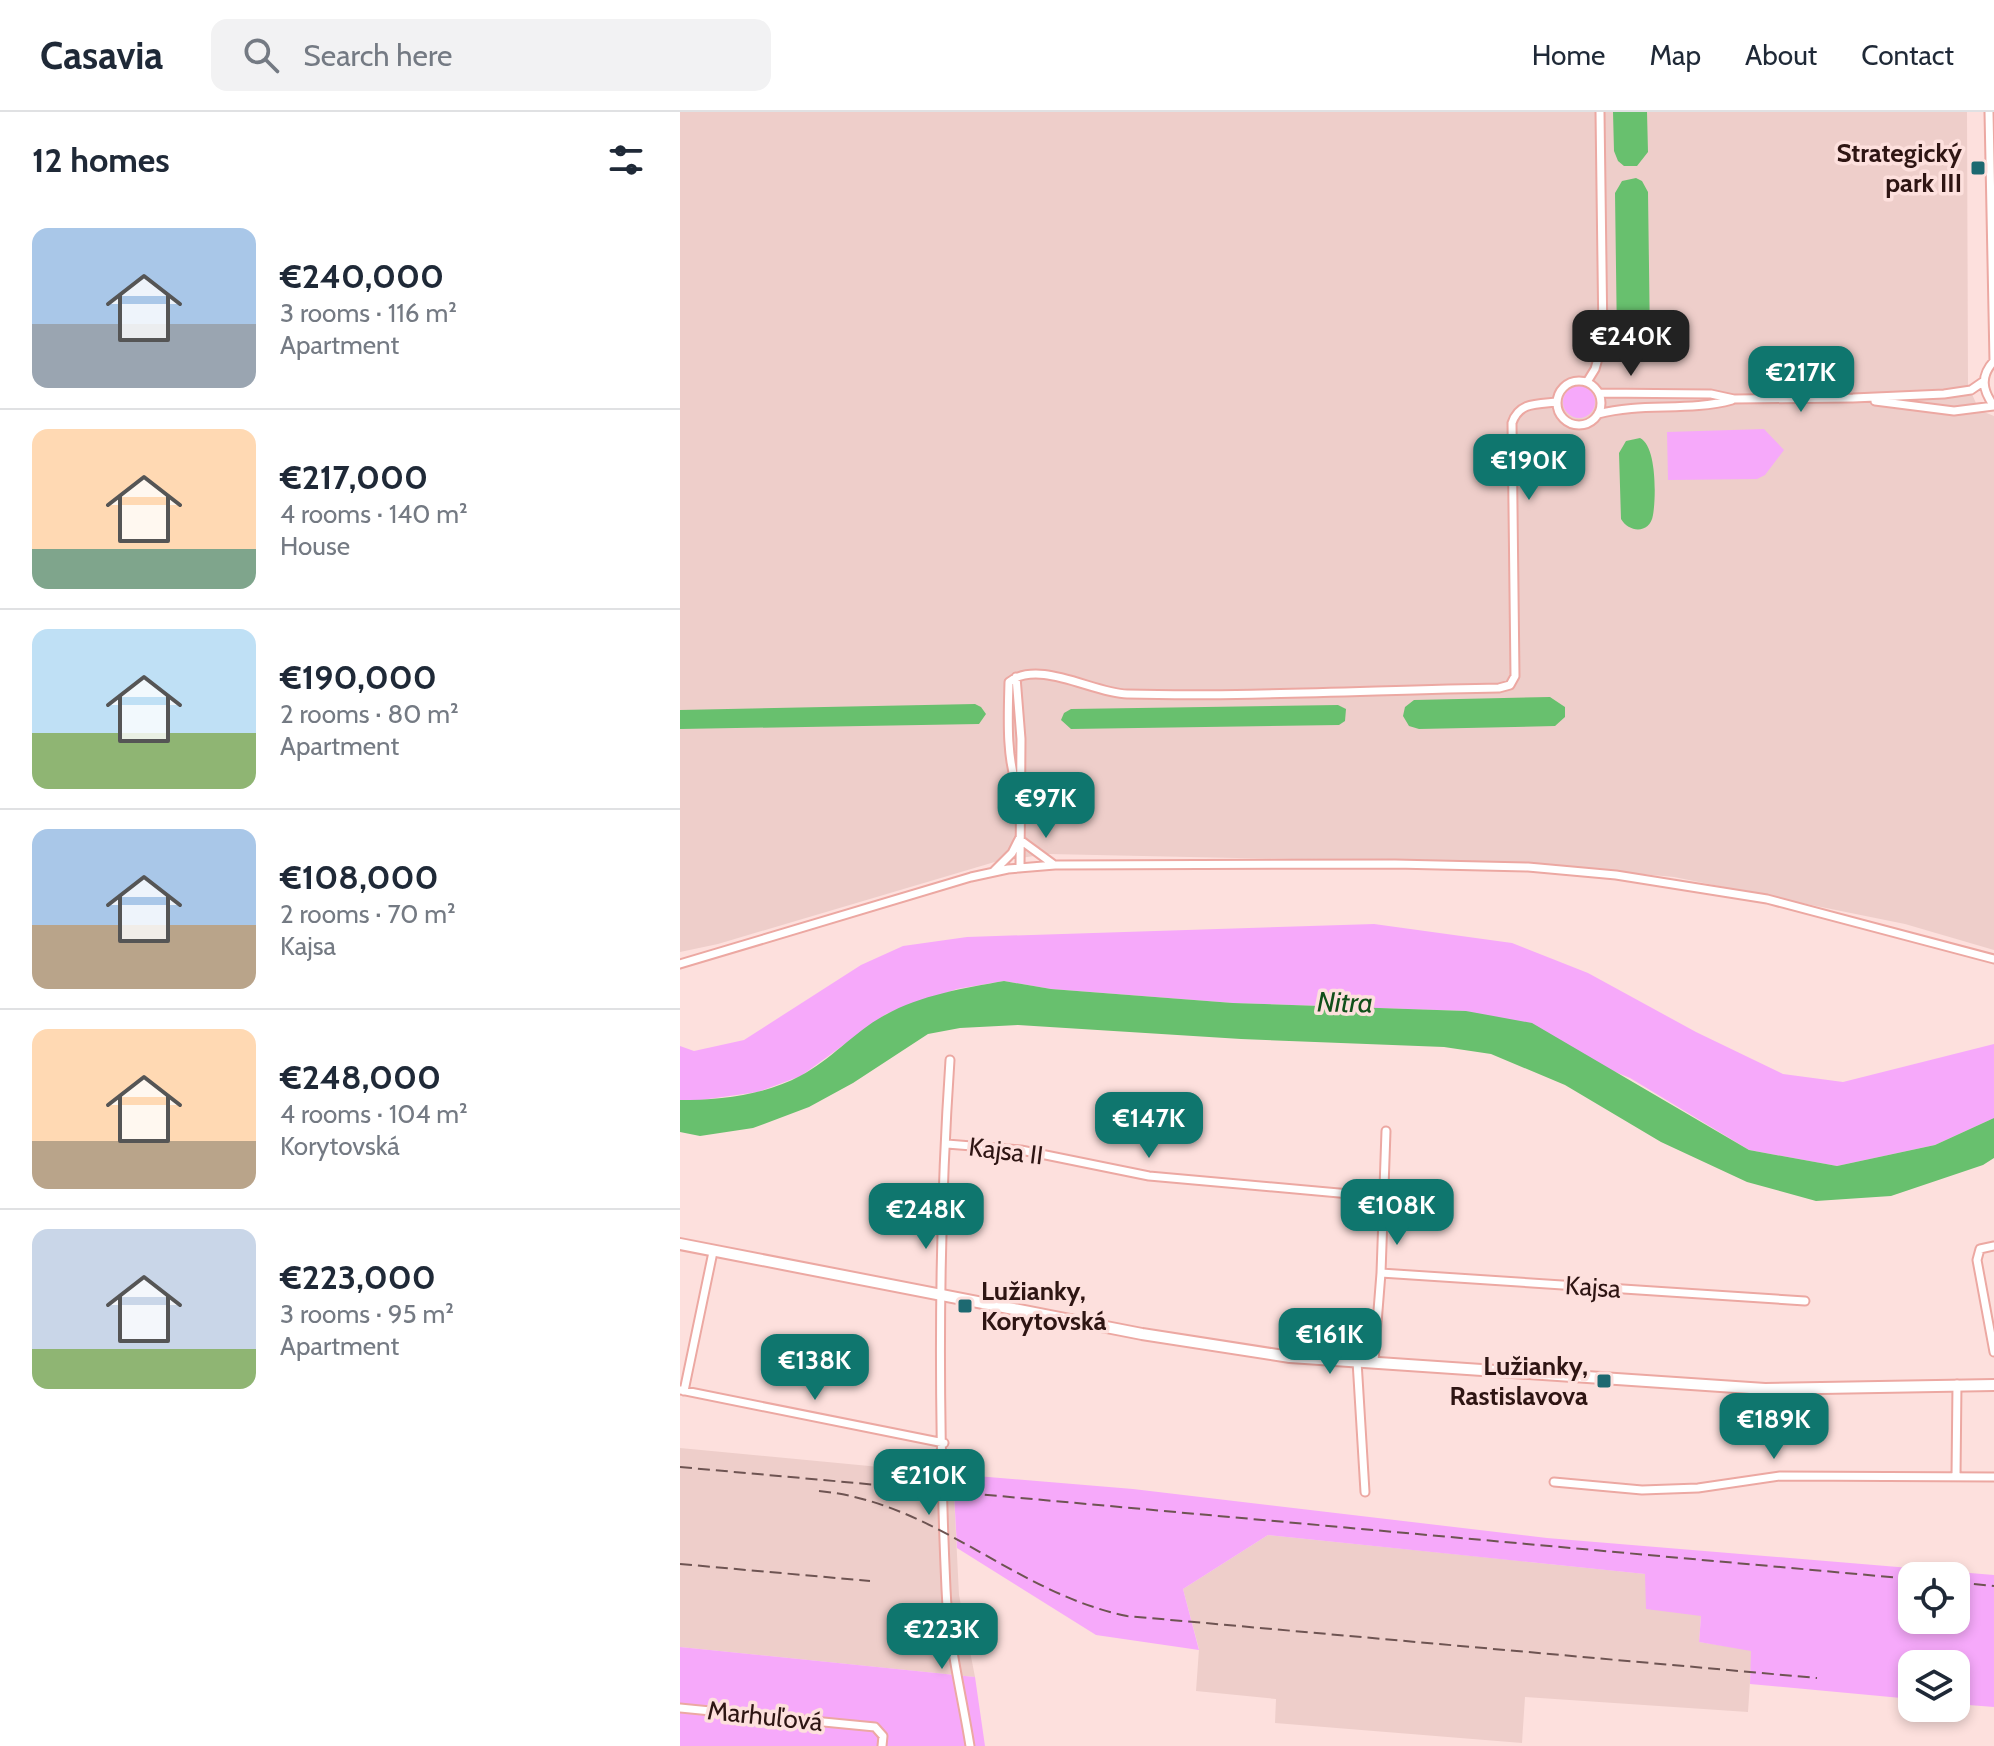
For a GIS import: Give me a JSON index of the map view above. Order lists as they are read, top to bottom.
{
  "streets": {
    "street": ["Kajsa II", "Kajsa", "Marhuľová"]
  },
  "water": ["Nitra"],
  "places": {
    "transit": ["Strategický park III", "Lužianky, Korytovská", "Lužianky, Rastislavova"]
  },
  "page": {
    "header": "Casavia",
    "search": "Search here",
    "nav": [
      "Home",
      "Map",
      "About",
      "Contact"
    ],
    "heading": "12 homes",
    "list": [
      {
        "name": "€240,000",
        "note": "3 rooms · 116 m² · Apartment"
      },
      {
        "name": "€217,000",
        "note": "4 rooms · 140 m² · House"
      },
      {
        "name": "€190,000",
        "note": "2 rooms · 80 m² · Apartment"
      },
      {
        "name": "€108,000",
        "note": "2 rooms · 70 m² · Kajsa"
      },
      {
        "name": "€248,000",
        "note": "4 rooms · 104 m² · Korytovská"
      },
      {
        "name": "€223,000",
        "note": "3 rooms · 95 m² · Apartment"
      }
    ],
    "price": [
      "€240K",
      "€217K",
      "€190K",
      "€97K",
      "€147K",
      "€108K",
      "€248K",
      "€161K",
      "€138K",
      "€189K",
      "€210K",
      "€223K"
    ]
  }
}
